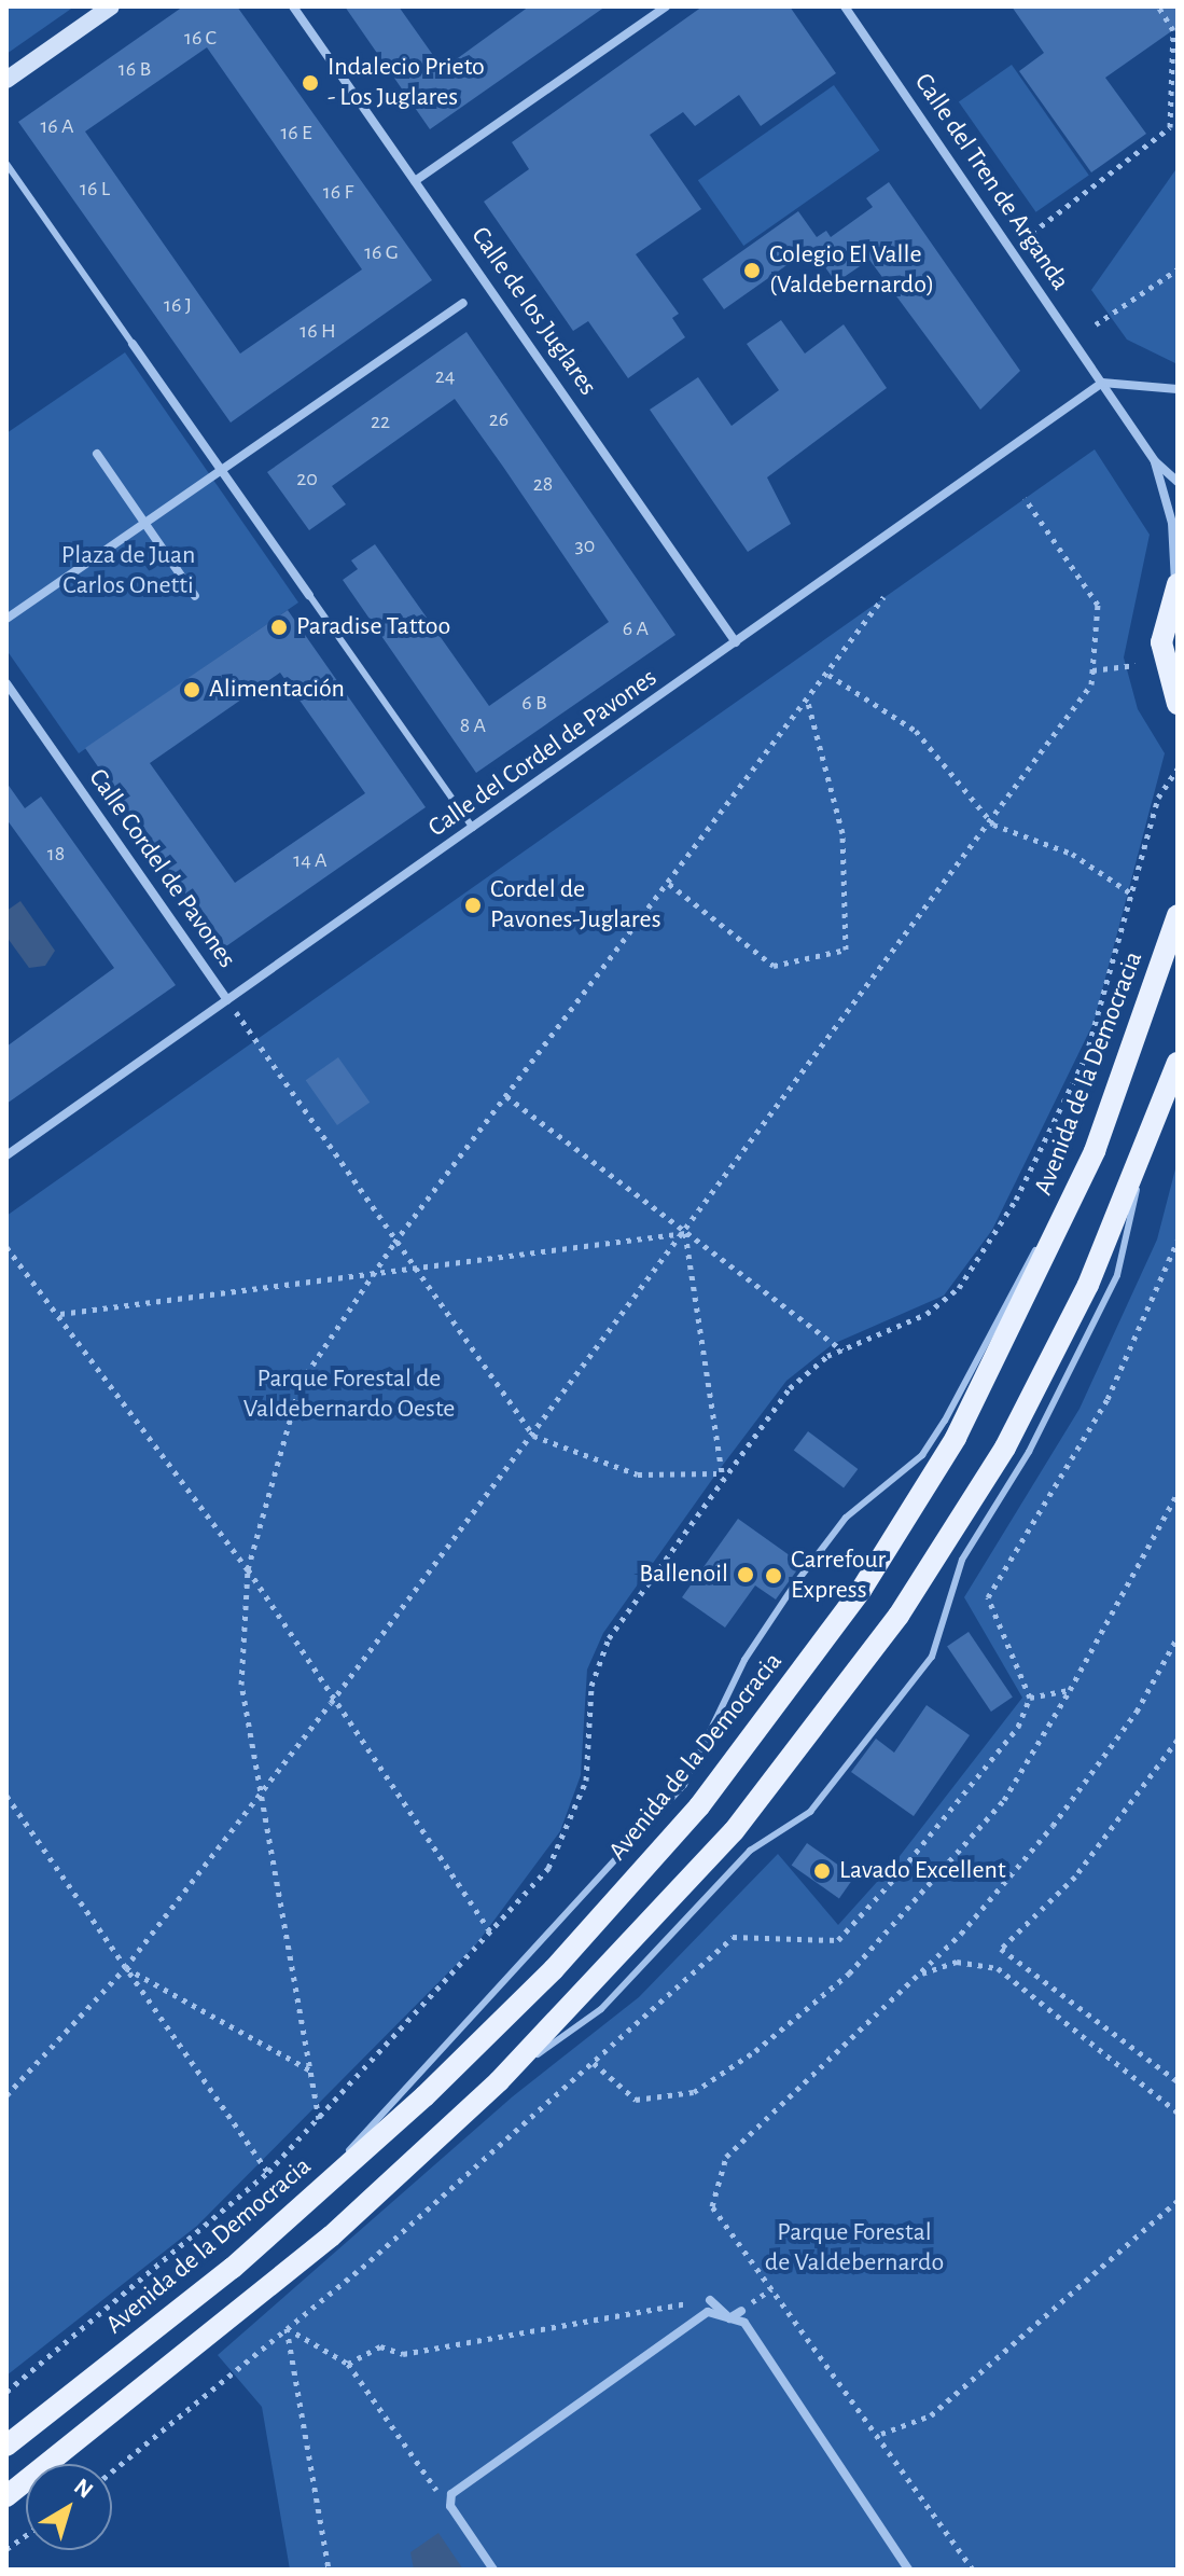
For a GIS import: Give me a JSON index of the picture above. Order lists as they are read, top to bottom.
{
  "streets": {
    "main road": ["Avenida de la Democracia"],
    "street": [
      "Calle del Tren de Arganda",
      "Calle de los Juglares",
      "Calle del Cordel de Pavones",
      "Calle Cordel de Pavones"
    ]
  },
  "crossings": [
    ["Calle del Tren de Arganda", "Calle del Cordel de Pavones"],
    ["Calle de los Juglares", "Calle del Cordel de Pavones"],
    ["Calle del Cordel de Pavones", "Calle Cordel de Pavones"]
  ],
  "parks": ["Plaza de Juan Carlos Onetti", "Parque Forestal de Valdebernardo Oeste", "Parque Forestal de Valdebernardo"],
  "places": [
    "Indalecio Prieto - Los Juglares",
    "Colegio El Valle (Valdebernardo)",
    "Paradise Tattoo",
    "Alimentación",
    "Cordel de Pavones-Juglares",
    "Ballenoil",
    "Carrefour Express",
    "Lavado Excellent"
  ],
  "house_numbers": [
    "16 C",
    "16 B",
    "16 A",
    "16 E",
    "16 L",
    "16 F",
    "16 G",
    "16 J",
    "16 H",
    "24",
    "26",
    "22",
    "20",
    "28",
    "30",
    "6 A",
    "6 B",
    "8 A",
    "18",
    "14 A"
  ],
  "north": "top right"
}
